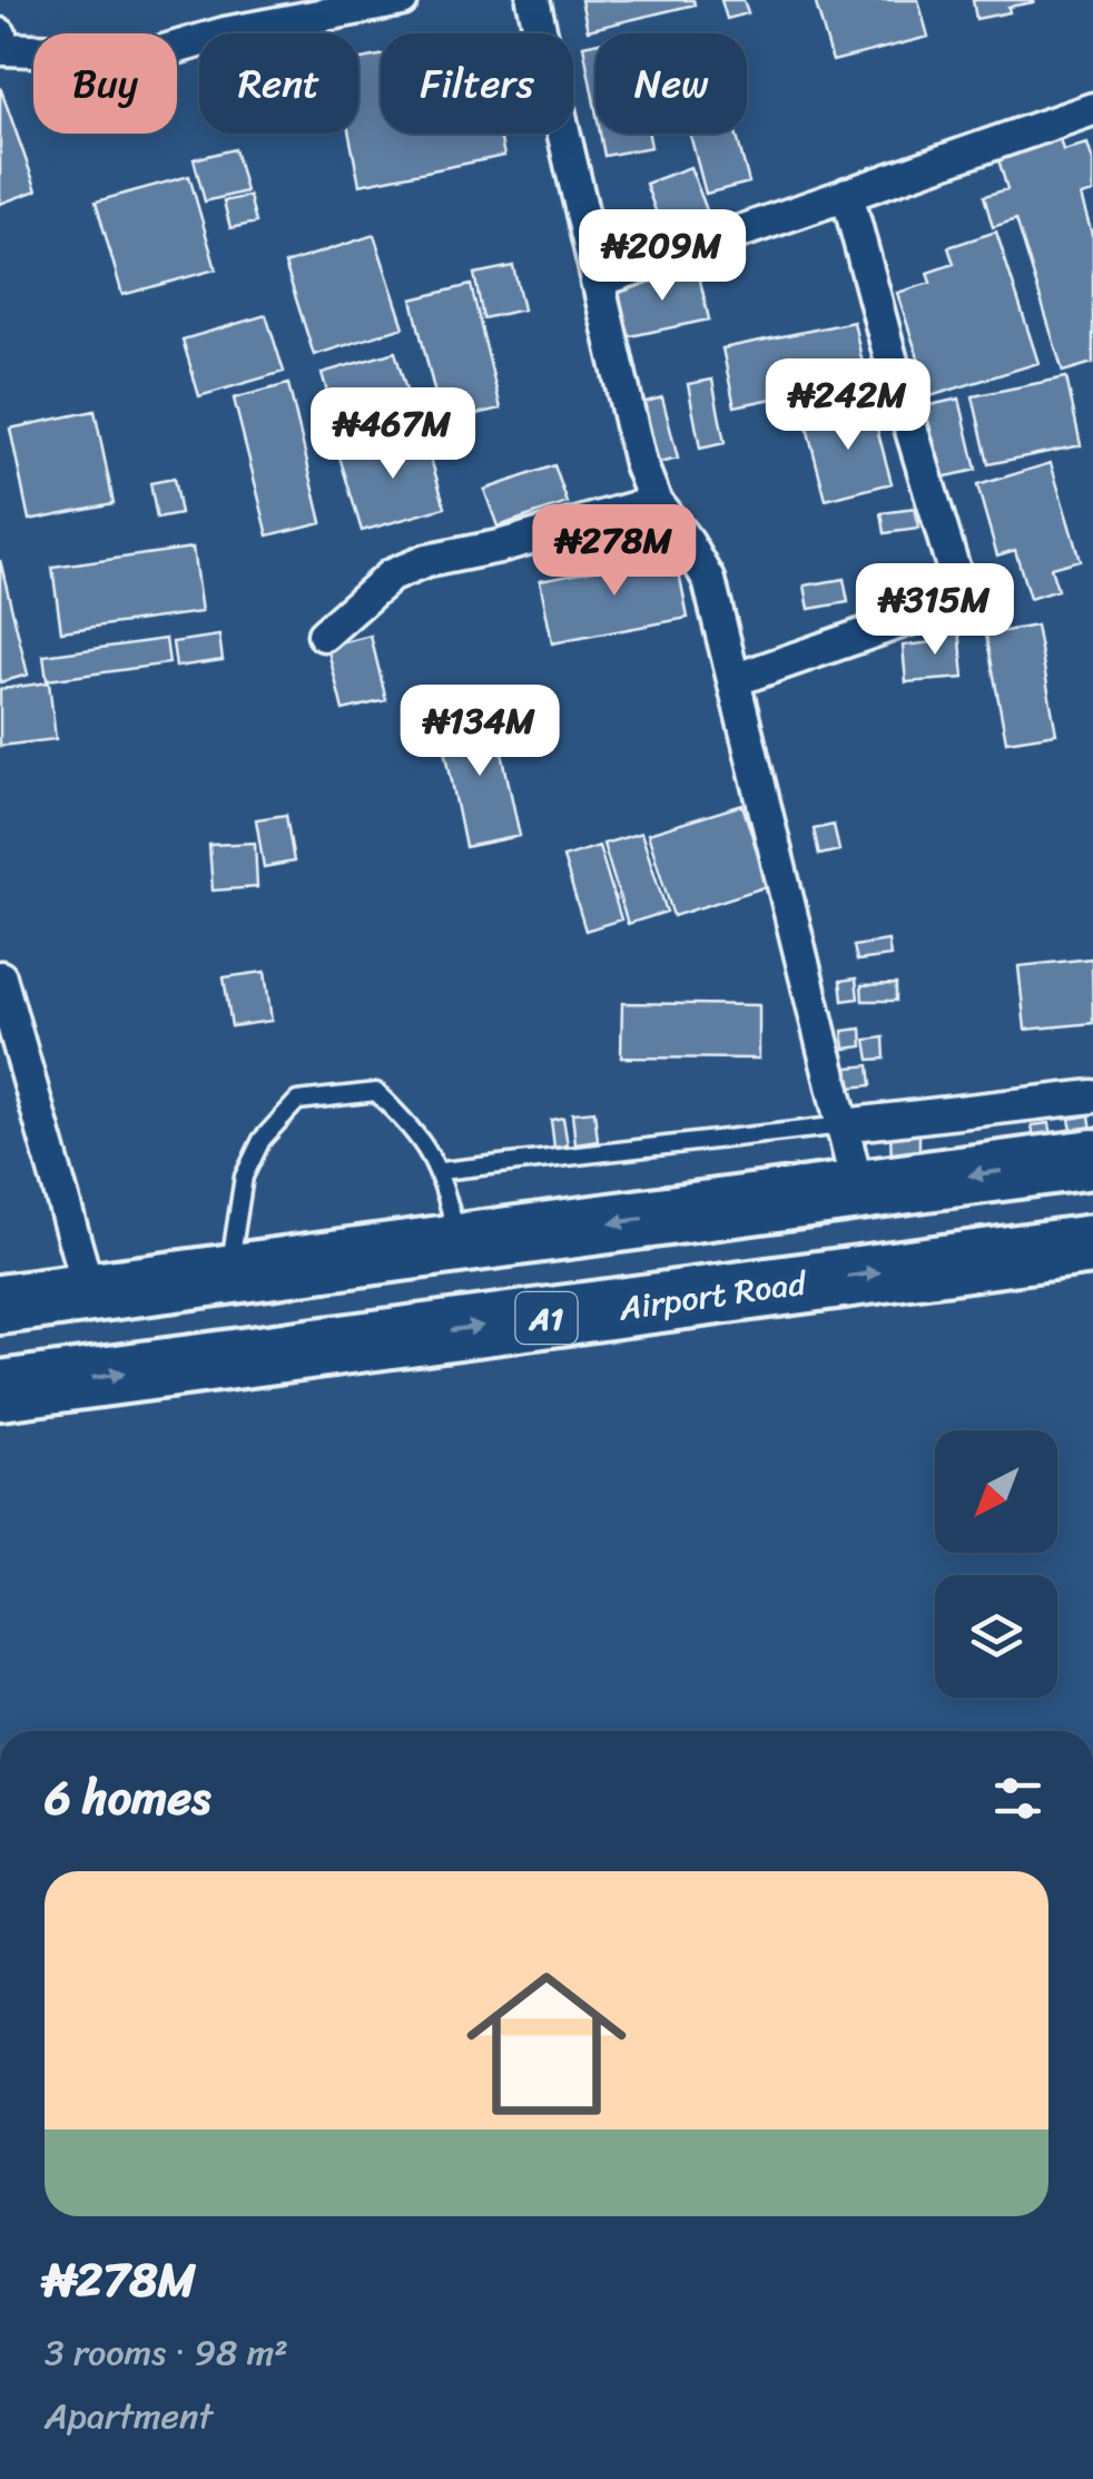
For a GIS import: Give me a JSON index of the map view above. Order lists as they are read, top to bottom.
{
  "streets": {
    "highway": ["Airport Road", "A1"]
  },
  "north": "bottom left",
  "page": {
    "chip": [
      "Buy",
      "Rent",
      "Filters",
      "New"
    ],
    "price": [
      "₦209M",
      "₦242M",
      "₦467M",
      "₦278M",
      "₦315M",
      "₦134M"
    ],
    "heading": "6 homes",
    "list": [
      {
        "name": "₦278M",
        "note": "3 rooms · 98 m² · Apartment"
      }
    ]
  }
}
